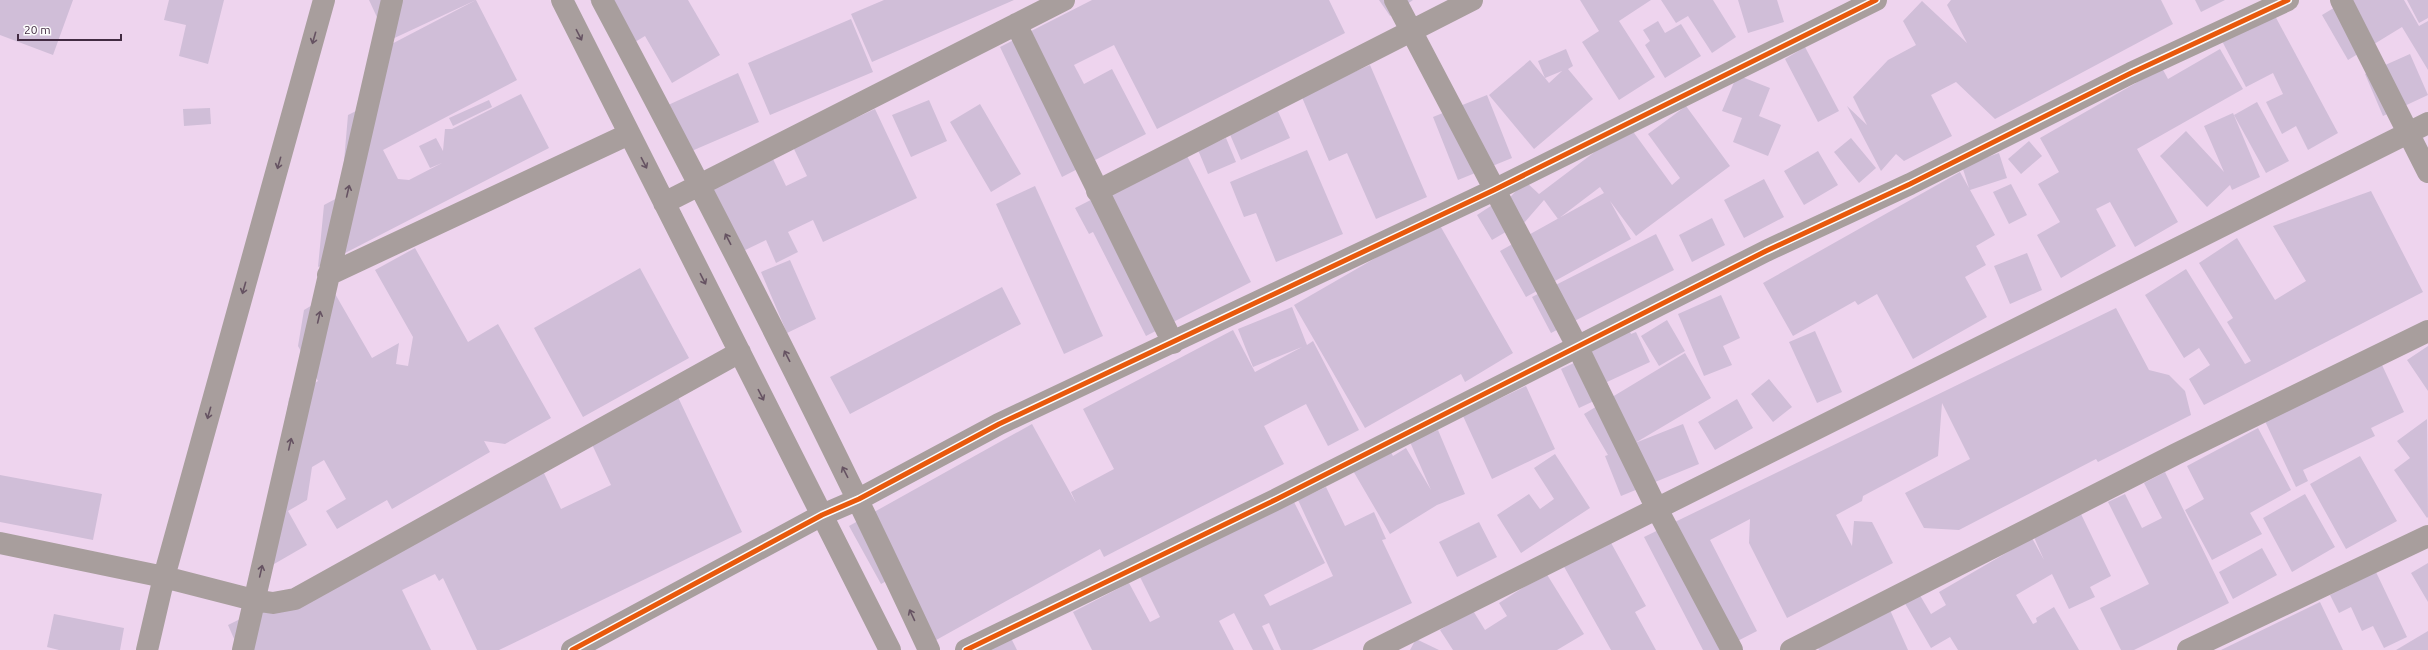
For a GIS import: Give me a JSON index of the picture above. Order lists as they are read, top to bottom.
{
  "scale_bar": "20 m"
}
